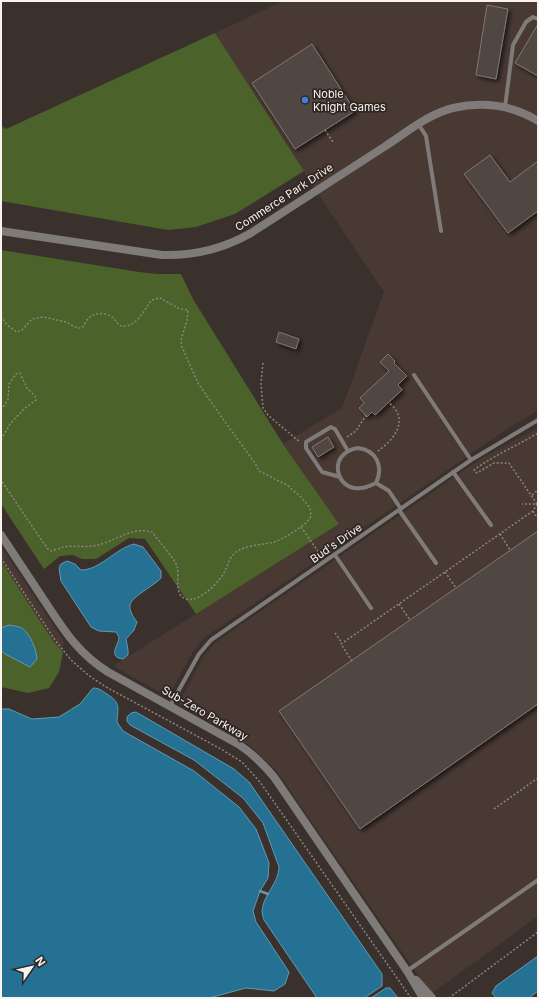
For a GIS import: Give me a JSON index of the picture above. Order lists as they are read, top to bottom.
{
  "streets": {
    "street": ["Commerce Park Drive", "Sub-Zero Parkway"],
    "lane": ["Bud's Drive"]
  },
  "crossings": [
    ["Bud's Drive", "Sub-Zero Parkway"]
  ],
  "places": ["Noble Knight Games"],
  "north": "top right"
}
